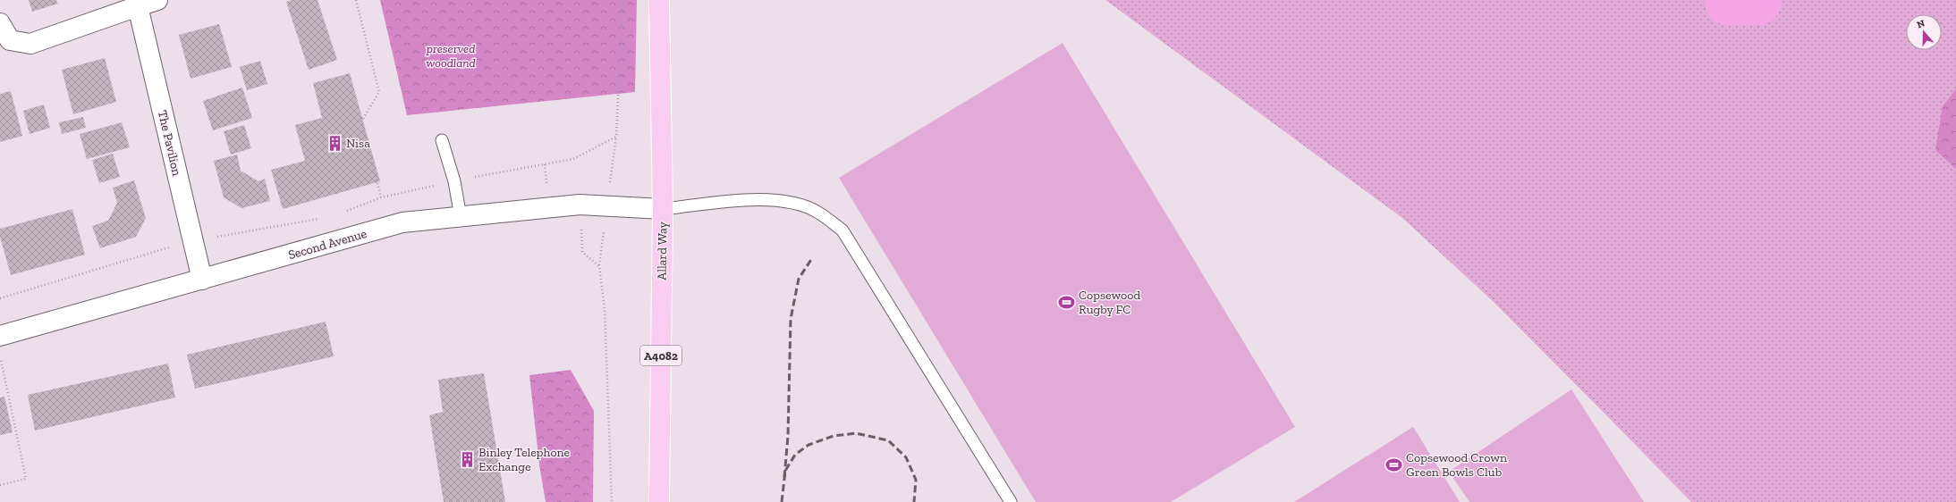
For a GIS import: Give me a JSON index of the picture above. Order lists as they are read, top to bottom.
{
  "streets": {
    "main road": ["Allard Way", "A4082"],
    "street": ["The Pavilion", "Second Avenue"]
  },
  "crossings": [
    ["The Pavilion", "Second Avenue"],
    ["Second Avenue", "Allard Way"]
  ],
  "parks": ["preserved woodland"],
  "places": {
    "building": ["Nisa", "Binley Telephone Exchange"],
    "sports": ["Copsewood Rugby FC", "Copsewood Crown Green Bowls Club"]
  },
  "north": "top"
}
